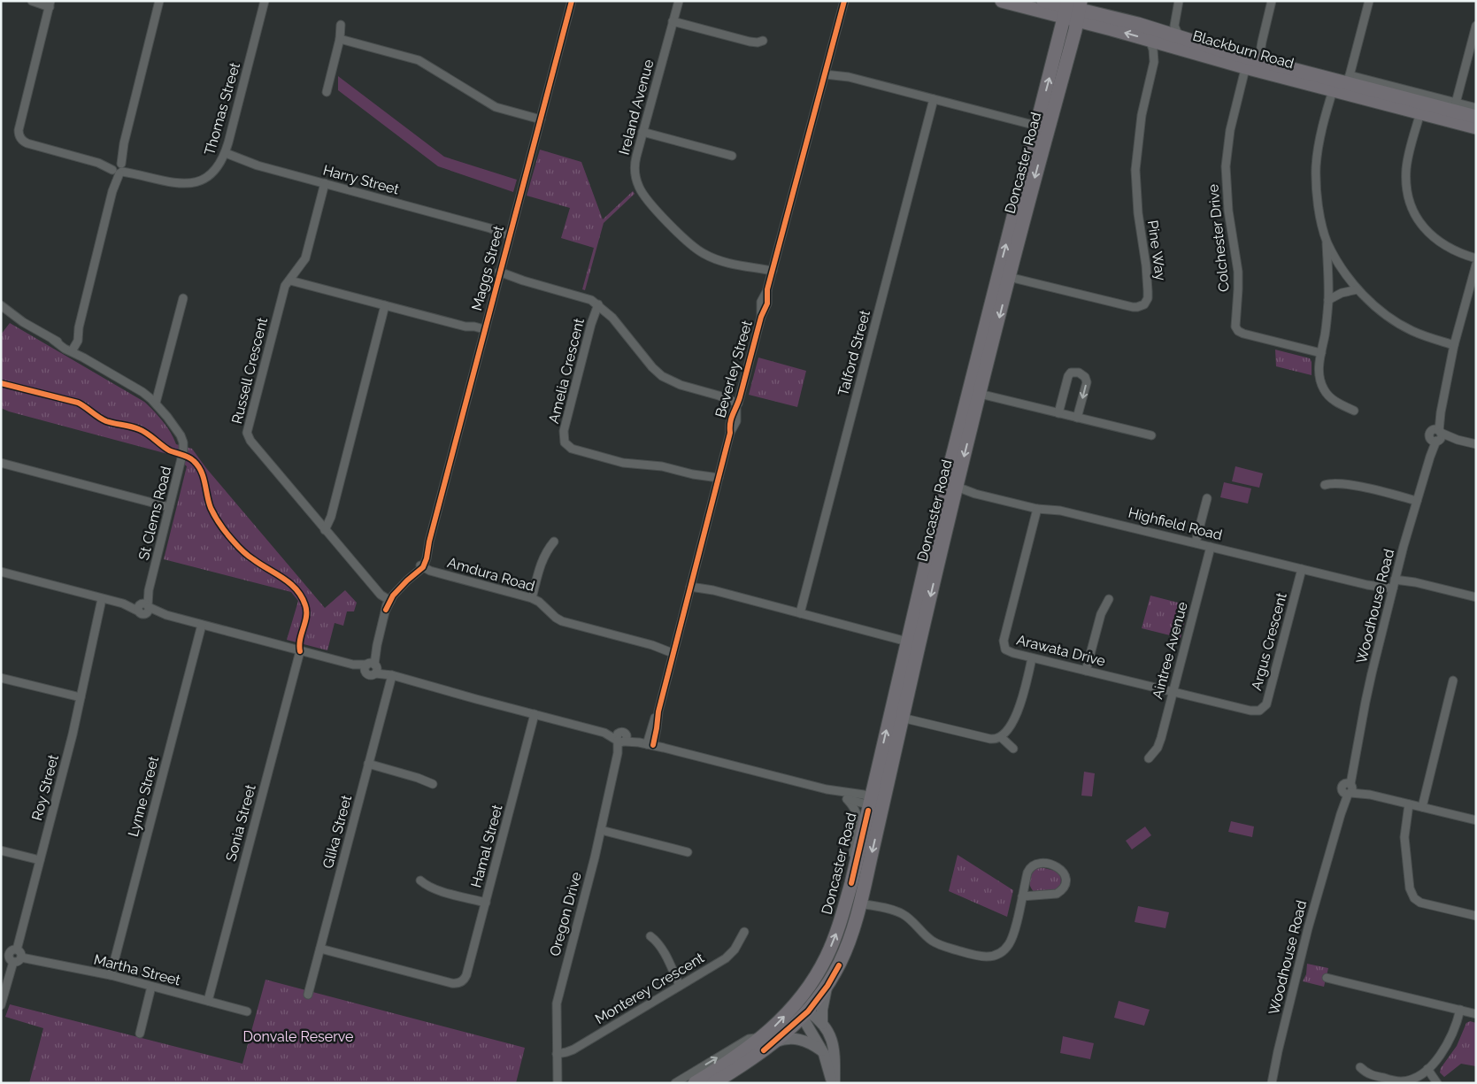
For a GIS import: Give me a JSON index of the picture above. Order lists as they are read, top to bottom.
{
  "streets": {
    "main road": ["Blackburn Road", "Doncaster Road"],
    "street": [
      "Ireland Avenue",
      "Thomas Street",
      "Harry Street",
      "Colchester Drive",
      "Pine Way",
      "Maggs Street",
      "Talford Street",
      "Beverley Street",
      "Russell Crescent",
      "Amelia Crescent",
      "St Clems Road",
      "Highfield Road",
      "Amdura Road",
      "Woodhouse Road",
      "Argus Crescent",
      "Arawata Drive",
      "Aintree Avenue",
      "Roy Street",
      "Lynne Street",
      "Sonia Street",
      "Glika Street",
      "Hamal Street",
      "Oregon Drive",
      "Martha Street",
      "Monterey Crescent"
    ]
  },
  "crossings": [
    ["Blackburn Road", "Doncaster Road"],
    ["Blackburn Road", "Colchester Drive"],
    ["Blackburn Road", "Pine Way"],
    ["Ireland Avenue", "Beverley Street"],
    ["Thomas Street", "Harry Street"],
    ["Doncaster Road", "Pine Way"],
    ["Doncaster Road", "Highfield Road"],
    ["Harry Street", "Maggs Street"],
    ["Harry Street", "Russell Crescent"],
    ["Maggs Street", "Amdura Road"],
    ["Beverley Street", "Amelia Crescent"],
    ["Beverley Street", "Amdura Road"],
    ["Highfield Road", "Woodhouse Road"],
    ["Highfield Road", "Argus Crescent"],
    ["Highfield Road", "Arawata Drive"],
    ["Highfield Road", "Aintree Avenue"],
    ["Argus Crescent", "Arawata Drive"],
    ["Argus Crescent", "Aintree Avenue"],
    ["Arawata Drive", "Aintree Avenue"],
    ["Lynne Street", "Martha Street"],
    ["Sonia Street", "Martha Street"],
    ["Glika Street", "Hamal Street"],
    ["Oregon Drive", "Monterey Crescent"]
  ],
  "parks": ["Donvale Reserve"]
}
